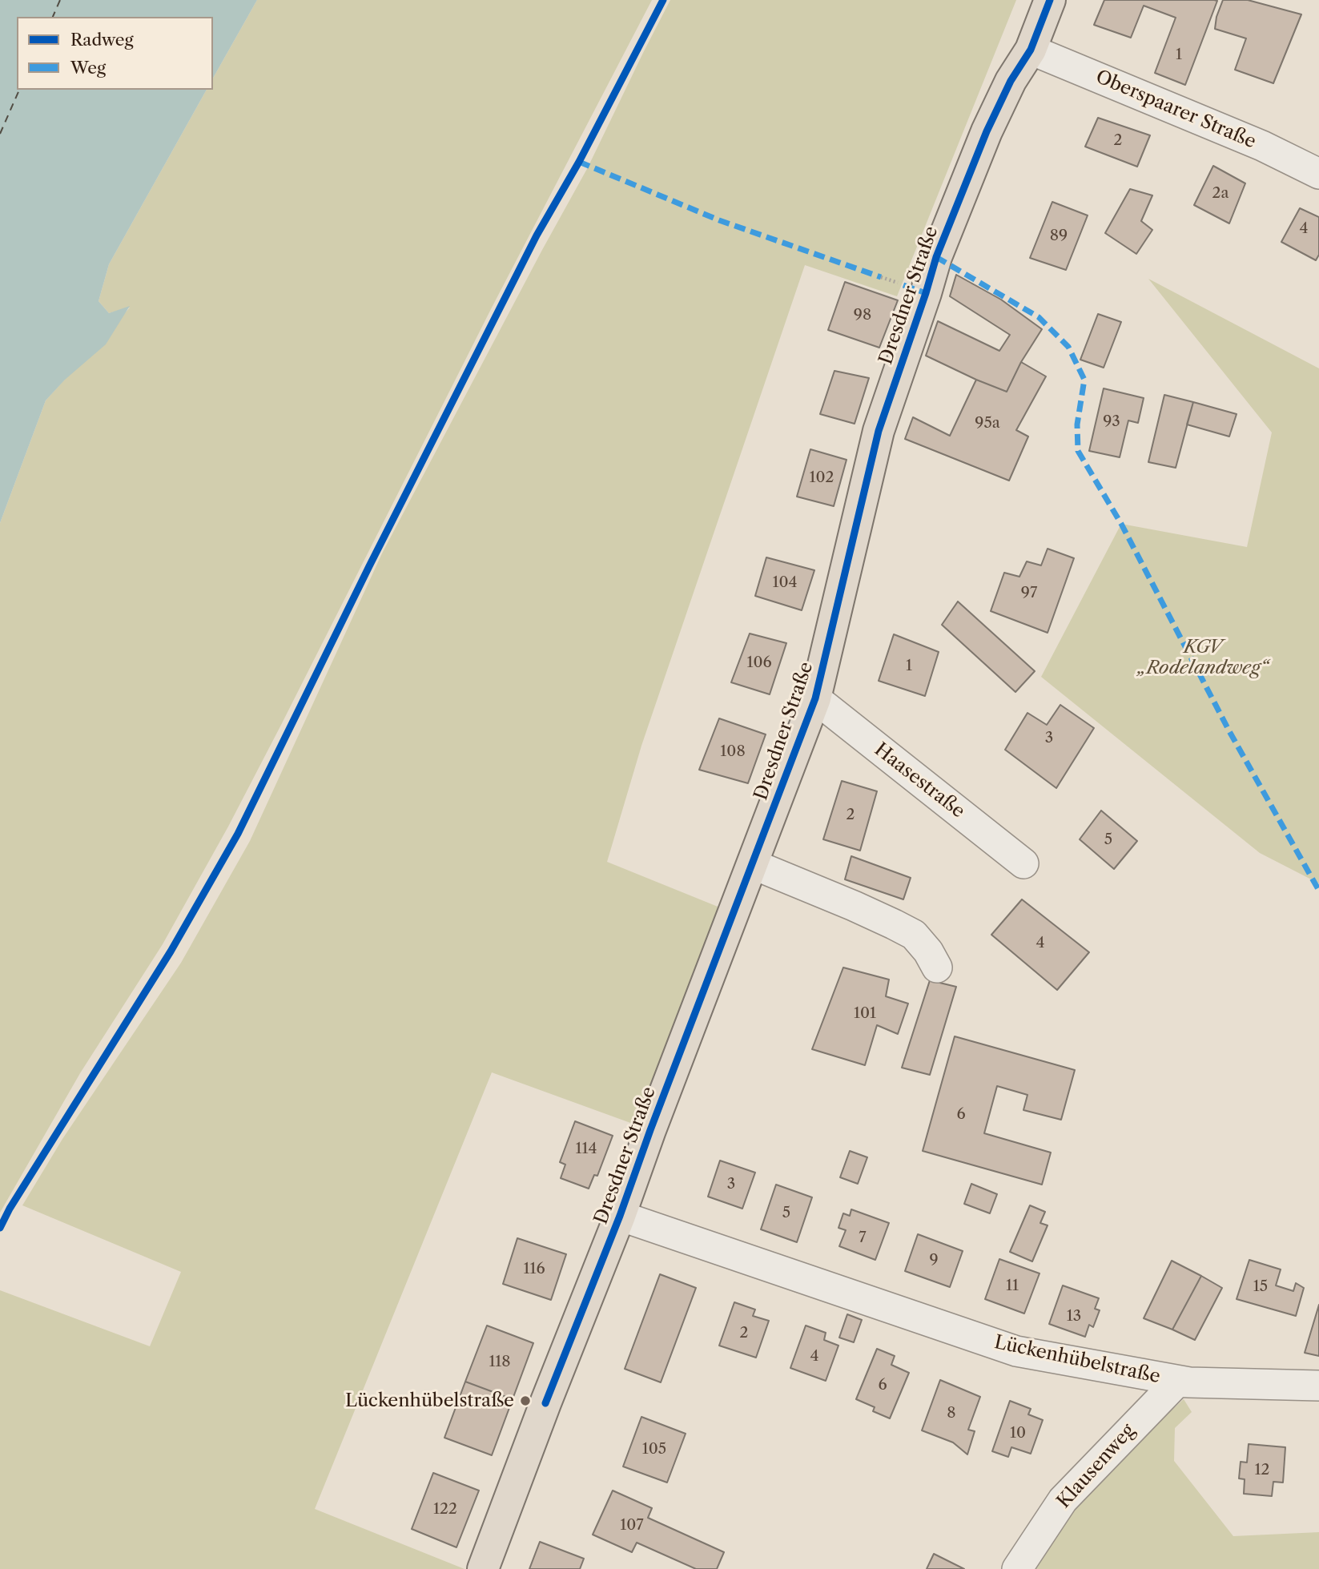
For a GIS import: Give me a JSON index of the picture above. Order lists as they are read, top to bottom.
{
  "streets": {
    "main road": ["Dresdner Straße"],
    "street": [
      "Oberspaarer Straße",
      "Haasestraße",
      "Lückenhübelstraße",
      "Klausenweg"
    ]
  },
  "crossings": [
    ["Oberspaarer Straße", "Dresdner Straße"],
    ["Dresdner Straße", "Haasestraße"],
    ["Dresdner Straße", "Lückenhübelstraße"],
    ["Lückenhübelstraße", "Klausenweg"]
  ],
  "parks": ["KGV „Rodelandweg“"],
  "places": ["Lückenhübelstraße"],
  "house_numbers": [
    "1",
    "2",
    "2a",
    "4",
    "89",
    "98",
    "93",
    "95a",
    "102",
    "104",
    "97",
    "106",
    "1",
    "3",
    "108",
    "2",
    "5",
    "4",
    "101",
    "6",
    "114",
    "3",
    "5",
    "7",
    "9",
    "116",
    "11",
    "15",
    "13",
    "2",
    "4",
    "118",
    "6",
    "8",
    "10",
    "105",
    "12",
    "122",
    "107"
  ],
  "legend": ["Radweg", "Weg"]
}
